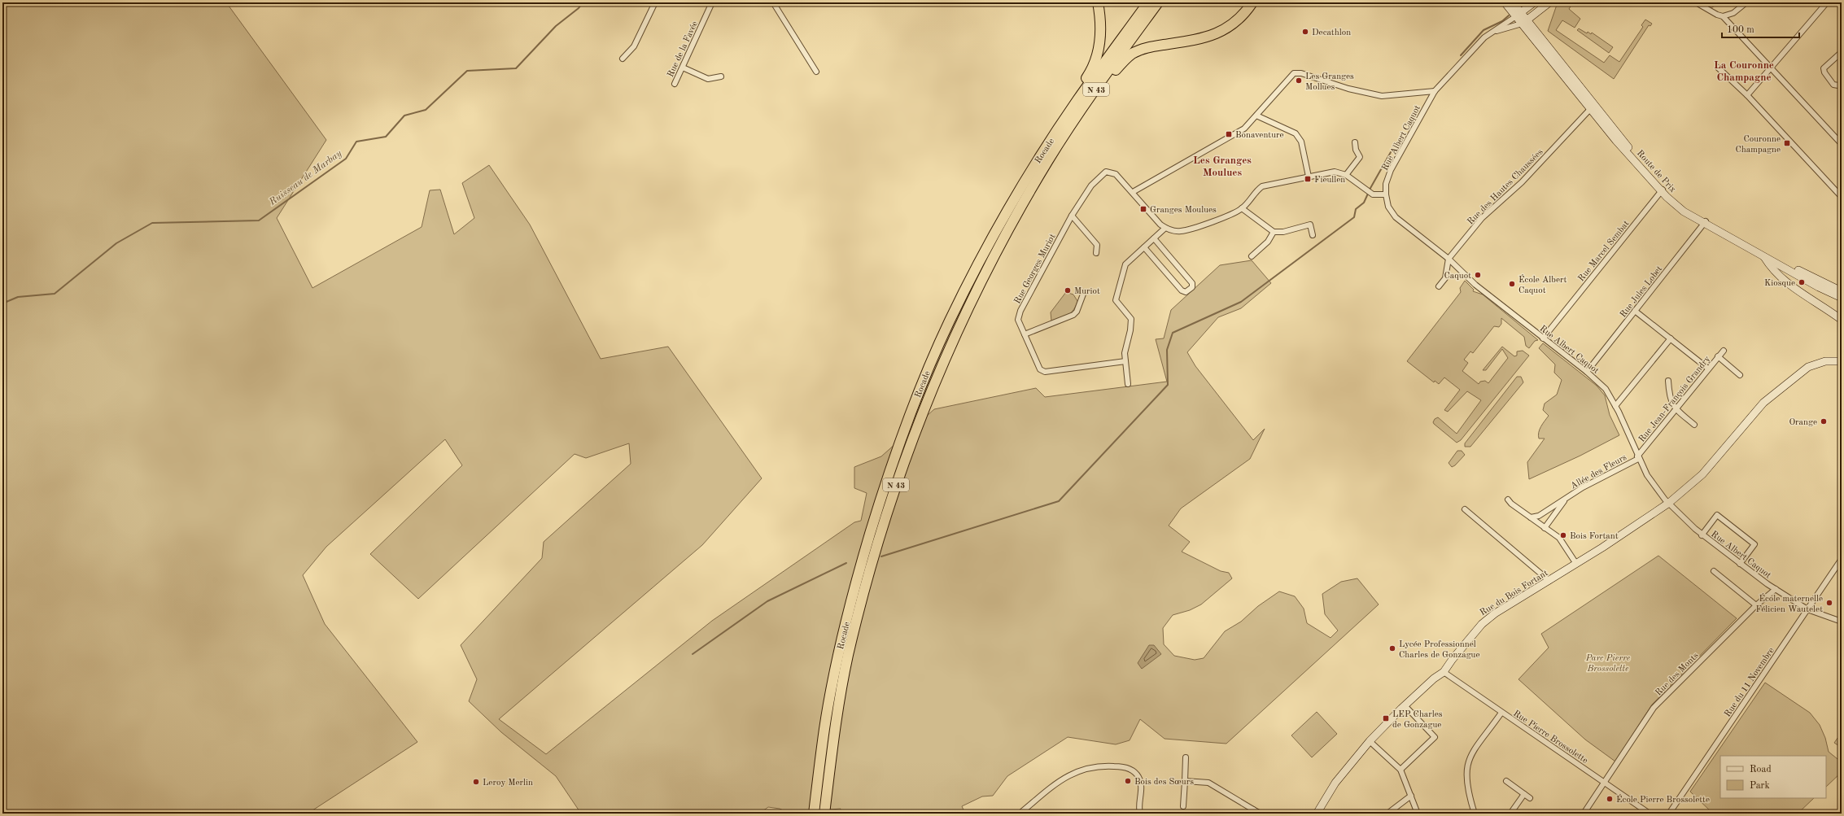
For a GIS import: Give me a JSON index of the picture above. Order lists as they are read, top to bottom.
{
  "streets": {
    "highway": ["N 43", "Rocade"],
    "street": [
      "Rue de la Favée",
      "Rue Albert Caquot",
      "Route de Prix",
      "Rue des Hautes Chaussées",
      "Rue Marcel Sembat",
      "Rue Georges Muriot",
      "Rue Jules Lobet",
      "Rue Jean-François Grandry",
      "Allée des Fleurs",
      "Rue du Bois Fortant",
      "Rue des Monts",
      "Rue du 11 Novembre",
      "Rue Pierre Brossolette"
    ]
  },
  "crossings": [
    ["Rue Albert Caquot", "Route de Prix"],
    ["Rue Albert Caquot", "Rue des Hautes Chaussées"],
    ["Rue Albert Caquot", "Rue Marcel Sembat"],
    ["Rue Albert Caquot", "Rue Jules Lobet"],
    ["Rue Albert Caquot", "Rue Jean-François Grandry"],
    ["Rue Albert Caquot", "Allée des Fleurs"],
    ["Rue Albert Caquot", "Rue du Bois Fortant"],
    ["Rue Albert Caquot", "Rue des Monts"],
    ["Rue Albert Caquot", "Rue du 11 Novembre"],
    ["Route de Prix", "Rue des Hautes Chaussées"],
    ["Route de Prix", "Rue Marcel Sembat"],
    ["Route de Prix", "Rue Jules Lobet"],
    ["Rue Jean-François Grandry", "Allée des Fleurs"],
    ["Rue du Bois Fortant", "Rue Pierre Brossolette"],
    ["Rue des Monts", "Rue Pierre Brossolette"]
  ],
  "districts": ["La Couronne Champagne", "Les Granges Moulues"],
  "water": ["Ruisseau de Marbay"],
  "parks": ["Parc Pierre Brossolette"],
  "places": {
    "other": [
      "Decathlon",
      "Les Granges Mollues",
      "Caquot",
      "Kiosque",
      "École Albert Caquot",
      "Muriot",
      "Orange",
      "Bois Fortant",
      "École maternelle Félicien Wautelet",
      "Lycée Professionnel Charles de Gonzague",
      "Bois des Sœurs",
      "Leroy Merlin",
      "École Pierre Brossolette"
    ],
    "transit": [
      "Bonaventure",
      "Couronne Champagne",
      "Fieullen",
      "Granges Moulues",
      "LEP Charles de Gonzague"
    ]
  },
  "legend": ["Road", "Park"],
  "scale_bar": "100 m"
}
